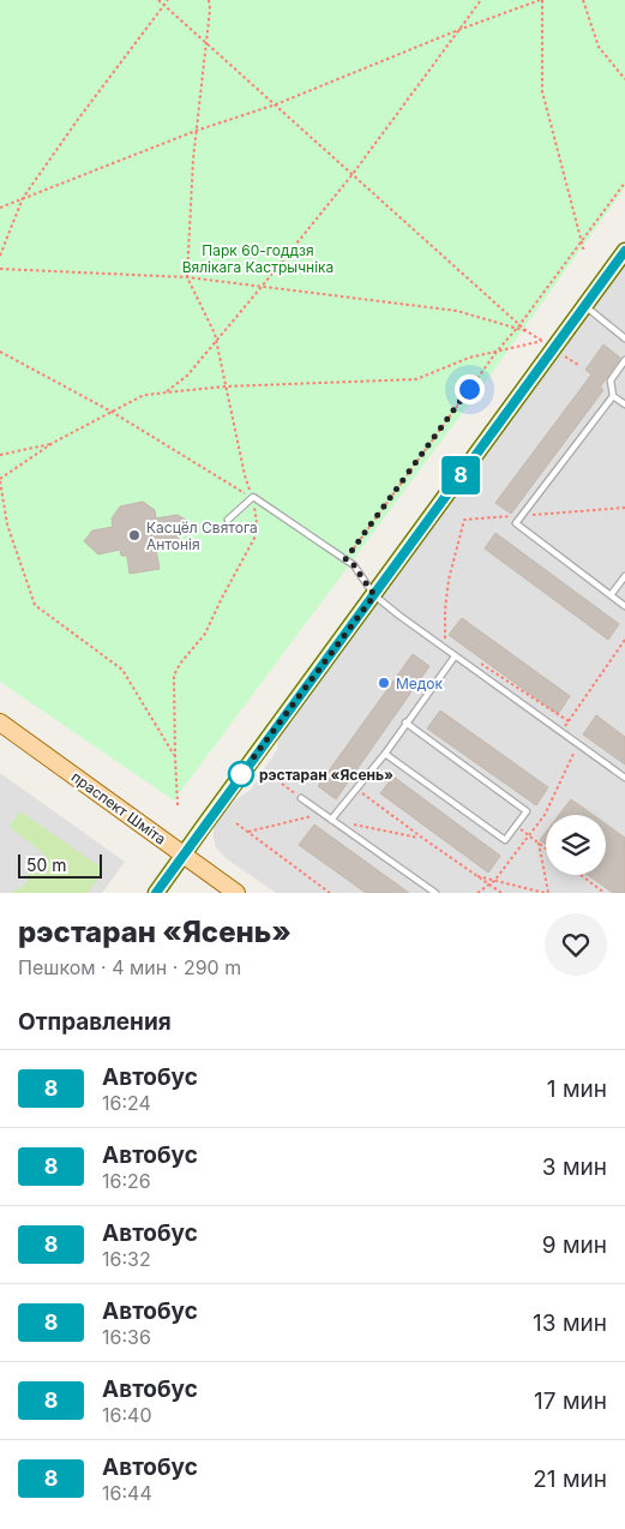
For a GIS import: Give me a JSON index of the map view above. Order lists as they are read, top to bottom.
{
  "streets": {
    "main road": ["праспект Шміта"]
  },
  "parks": ["Парк 60-годдзя Вялікага Кастрычніка"],
  "places": ["Касцёл Святога Антонія", "Медок", "рэстаран «Ясень»"],
  "lines": ["bus line 8"],
  "scale_bar": "50 m",
  "page": {
    "on_map": "8",
    "scale": "50 m",
    "heading": [
      ["рэстаран «Ясень»", "Пешком · 4 мин · 290 m"],
      "Отправления"
    ],
    "list": [
      {
        "mark": "8",
        "name": "Автобус",
        "note": "16:24",
        "value": "1 мин"
      },
      {
        "mark": "8",
        "name": "Автобус",
        "note": "16:26",
        "value": "3 мин"
      },
      {
        "mark": "8",
        "name": "Автобус",
        "note": "16:32",
        "value": "9 мин"
      },
      {
        "mark": "8",
        "name": "Автобус",
        "note": "16:36",
        "value": "13 мин"
      },
      {
        "mark": "8",
        "name": "Автобус",
        "note": "16:40",
        "value": "17 мин"
      },
      {
        "mark": "8",
        "name": "Автобус",
        "note": "16:44",
        "value": "21 мин"
      }
    ]
  }
}
